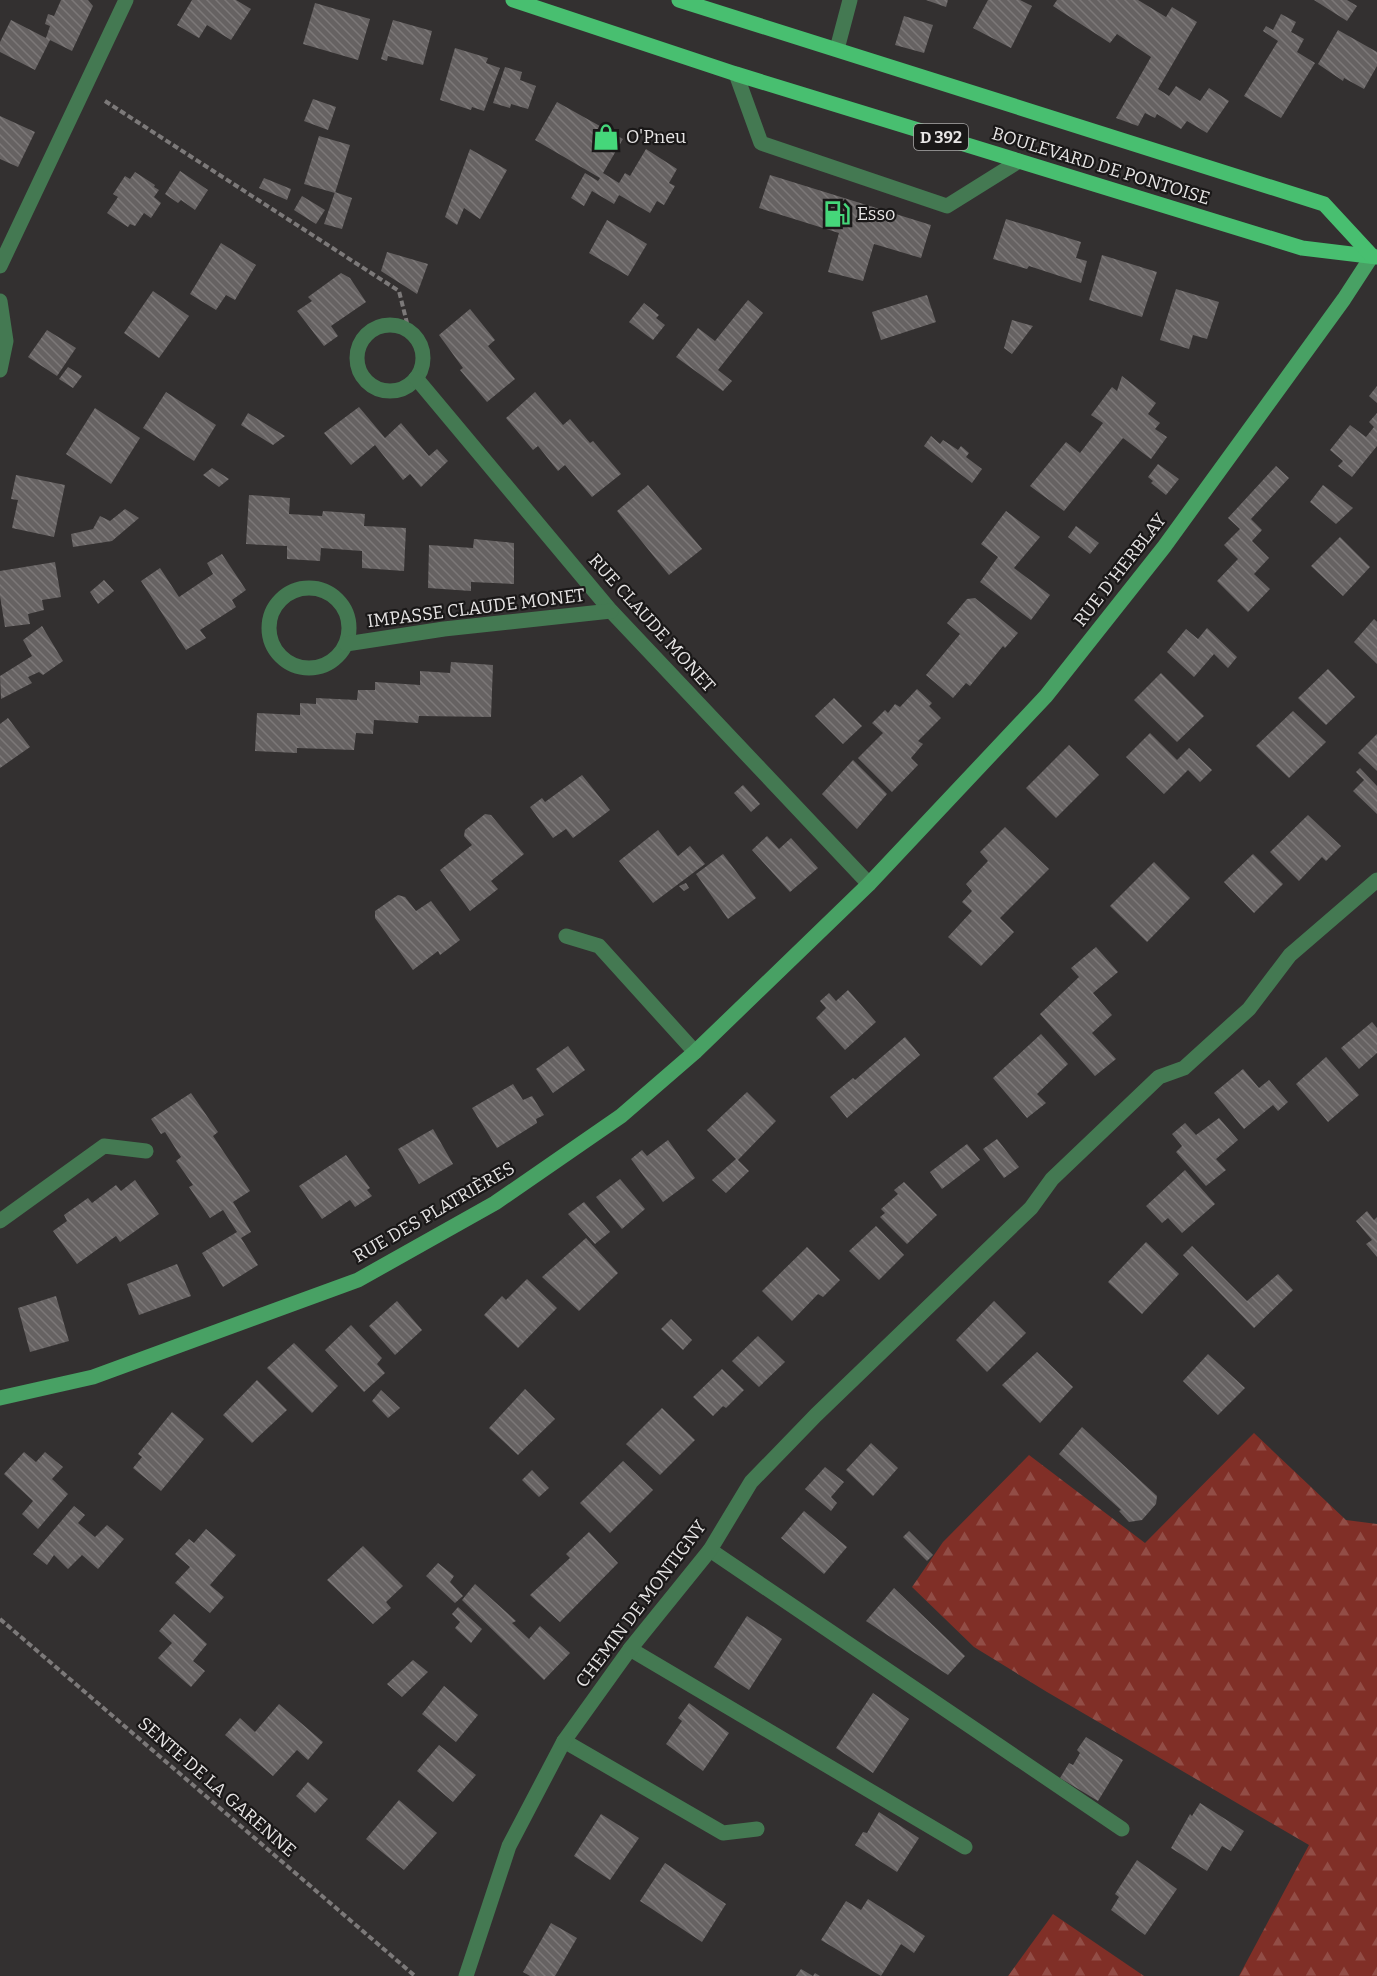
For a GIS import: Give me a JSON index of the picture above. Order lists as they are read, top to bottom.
{
  "streets": {
    "main road": [
      "D 392",
      "BOULEVARD DE PONTOISE",
      "RUE D'HERBLAY",
      "RUE DES PLATRIÈRES"
    ],
    "street": ["IMPASSE CLAUDE MONET", "RUE CLAUDE MONET", "CHEMIN DE MONTIGNY"],
    "path": ["SENTE DE LA GARENNE"]
  },
  "crossings": [
    ["BOULEVARD DE PONTOISE", "RUE D'HERBLAY"],
    ["RUE D'HERBLAY", "RUE CLAUDE MONET"],
    ["RUE D'HERBLAY", "RUE DES PLATRIÈRES"],
    ["IMPASSE CLAUDE MONET", "RUE CLAUDE MONET"],
    ["RUE CLAUDE MONET", "RUE DES PLATRIÈRES"]
  ],
  "places": {
    "shop": ["O'Pneu"],
    "fuel station": ["Esso"]
  }
}
